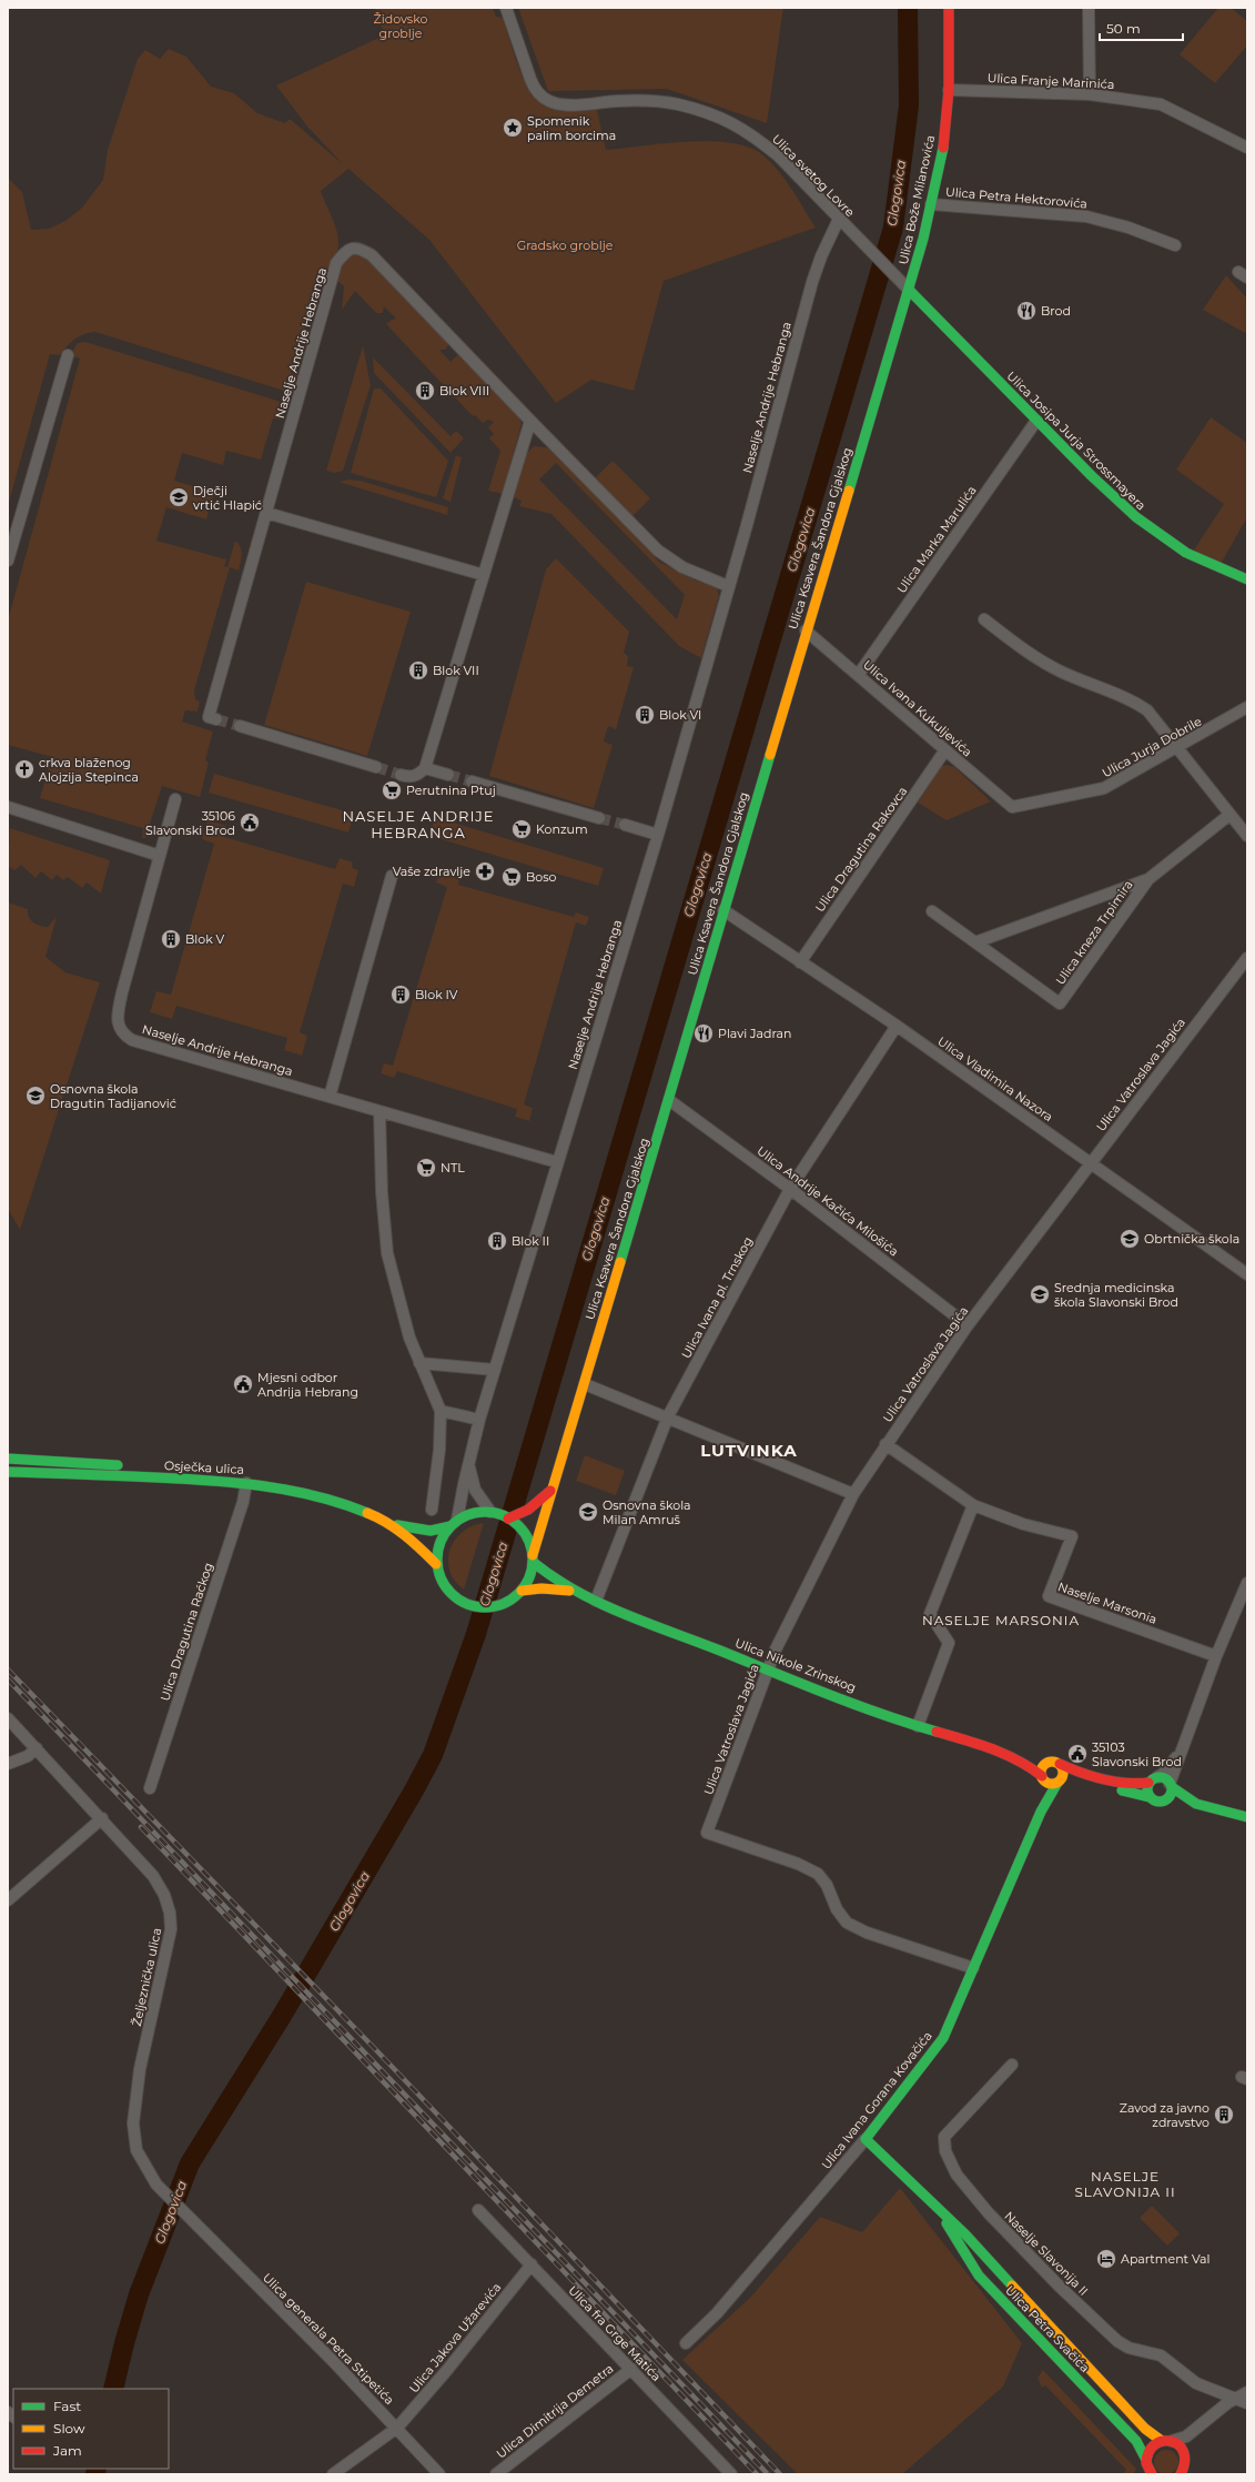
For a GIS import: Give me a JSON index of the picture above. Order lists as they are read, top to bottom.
{
  "streets": {
    "main road": [
      "Ulica Bože Milanovića",
      "Ulica Josipa Jurja Strossmayera",
      "Ulica Ksavera Šandora Gjalskog",
      "Osječka ulica",
      "Ulica Nikole Zrinskog",
      "Ulica Ivana Gorana Kovačića",
      "Ulica Petra Svačića"
    ],
    "street": [
      "Ulica Franje Marinića",
      "Ulica svetog Lovre",
      "Ulica Petra Hektorovića",
      "Naselje Andrije Hebranga",
      "Ulica Marka Marulića",
      "Ulica Ivana Kukuljevića",
      "Ulica Jurja Dobrile",
      "Ulica Dragutina Rakovca",
      "Ulica kneza Trpimira",
      "Ulica Vatroslava Jagića",
      "Ulica Vladimira Nazora",
      "Ulica Andrije Kačića Milošića",
      "Ulica Ivana pl. Trnskog",
      "Naselje Marsonia",
      "Ulica Dragutina Raćkog",
      "Željeznička ulica",
      "Naselje Slavonija II",
      "Ulica fra Grge Matića",
      "Ulica Jakova Užarevića",
      "Ulica generala Petra Stipetića",
      "Ulica Dimitrija Demetra"
    ]
  },
  "crossings": [
    ["Ulica Franje Marinića", "Ulica Bože Milanovića"],
    ["Ulica svetog Lovre", "Ulica Bože Milanovića"],
    ["Ulica svetog Lovre", "Naselje Andrije Hebranga"],
    ["Ulica svetog Lovre", "Ulica Josipa Jurja Strossmayera"],
    ["Ulica svetog Lovre", "Ulica Ksavera Šandora Gjalskog"],
    ["Ulica Petra Hektorovića", "Ulica Bože Milanovića"],
    ["Ulica Bože Milanovića", "Ulica Josipa Jurja Strossmayera"],
    ["Ulica Bože Milanovića", "Ulica Ksavera Šandora Gjalskog"],
    ["Naselje Andrije Hebranga", "Ulica Ksavera Šandora Gjalskog"],
    ["Naselje Andrije Hebranga", "Osječka ulica"],
    ["Naselje Andrije Hebranga", "Ulica Nikole Zrinskog"],
    ["Ulica Josipa Jurja Strossmayera", "Ulica Ksavera Šandora Gjalskog"],
    ["Ulica Josipa Jurja Strossmayera", "Ulica Marka Marulića"],
    ["Ulica Ksavera Šandora Gjalskog", "Ulica Ivana Kukuljevića"],
    ["Ulica Ksavera Šandora Gjalskog", "Ulica Vladimira Nazora"],
    ["Ulica Ksavera Šandora Gjalskog", "Ulica Andrije Kačića Milošića"],
    ["Ulica Ksavera Šandora Gjalskog", "Osječka ulica"],
    ["Ulica Ksavera Šandora Gjalskog", "Ulica Nikole Zrinskog"],
    ["Ulica Marka Marulića", "Ulica Ivana Kukuljevića"],
    ["Ulica Ivana Kukuljevića", "Ulica Jurja Dobrile"],
    ["Ulica Ivana Kukuljevića", "Ulica Dragutina Rakovca"],
    ["Ulica Dragutina Rakovca", "Ulica Vladimira Nazora"],
    ["Ulica Vatroslava Jagića", "Ulica Vladimira Nazora"],
    ["Ulica Vatroslava Jagića", "Ulica Andrije Kačića Milošića"],
    ["Ulica Vatroslava Jagića", "Ulica Nikole Zrinskog"],
    ["Ulica Vatroslava Jagića", "Ulica Ivana Gorana Kovačića"],
    ["Ulica Vladimira Nazora", "Ulica Ivana pl. Trnskog"],
    ["Ulica Andrije Kačića Milošića", "Ulica Ivana pl. Trnskog"],
    ["Ulica Ivana pl. Trnskog", "Ulica Nikole Zrinskog"],
    ["Osječka ulica", "Ulica Dragutina Raćkog"],
    ["Osječka ulica", "Ulica Nikole Zrinskog"],
    ["Ulica Nikole Zrinskog", "Ulica Ivana Gorana Kovačića"],
    ["Željeznička ulica", "Ulica generala Petra Stipetića"],
    ["Ulica Ivana Gorana Kovačića", "Ulica Petra Svačića"],
    ["Ulica fra Grge Matića", "Ulica Jakova Užarevića"],
    ["Ulica fra Grge Matića", "Ulica Dimitrija Demetra"],
    ["Ulica Jakova Užarevića", "Ulica generala Petra Stipetića"]
  ],
  "districts": [
    "NASELJE ANDRIJE HEBRANGA",
    "LUTVINKA",
    "NASELJE MARSONIA",
    "NASELJE SLAVONIJA II"
  ],
  "water": ["Glogovica"],
  "parks": ["Židovsko groblje", "Gradsko groblje"],
  "places": {
    "place": ["Spomenik palim borcima"],
    "restaurant": ["Brod", "Plavi Jadran"],
    "building": [
      "Blok VIII",
      "Blok VII",
      "Blok VI",
      "Blok V",
      "Blok IV",
      "Blok II",
      "Zavod za javno zdravstvo"
    ],
    "school or university": [
      "Dječji vrtić Hlapić",
      "Osnovna škola Dragutin Tadijanović",
      "Obrtnička škola",
      "Srednja medicinska škola Slavonski Brod",
      "Osnovna škola Milan Amruš"
    ],
    "church": ["crkva blaženog Alojzija Stepinca"],
    "supermarket": [
      "Perutnina Ptuj",
      "Konzum",
      "Boso",
      "NTL"
    ],
    "public building": ["35106 Slavonski Brod", "Mjesni odbor Andrija Hebrang", "35103 Slavonski Brod"],
    "pharmacy": ["Vaše zdravlje"],
    "hotel": ["Apartment Val"]
  },
  "legend": ["Fast", "Slow", "Jam"],
  "scale_bar": "50 m"
}
